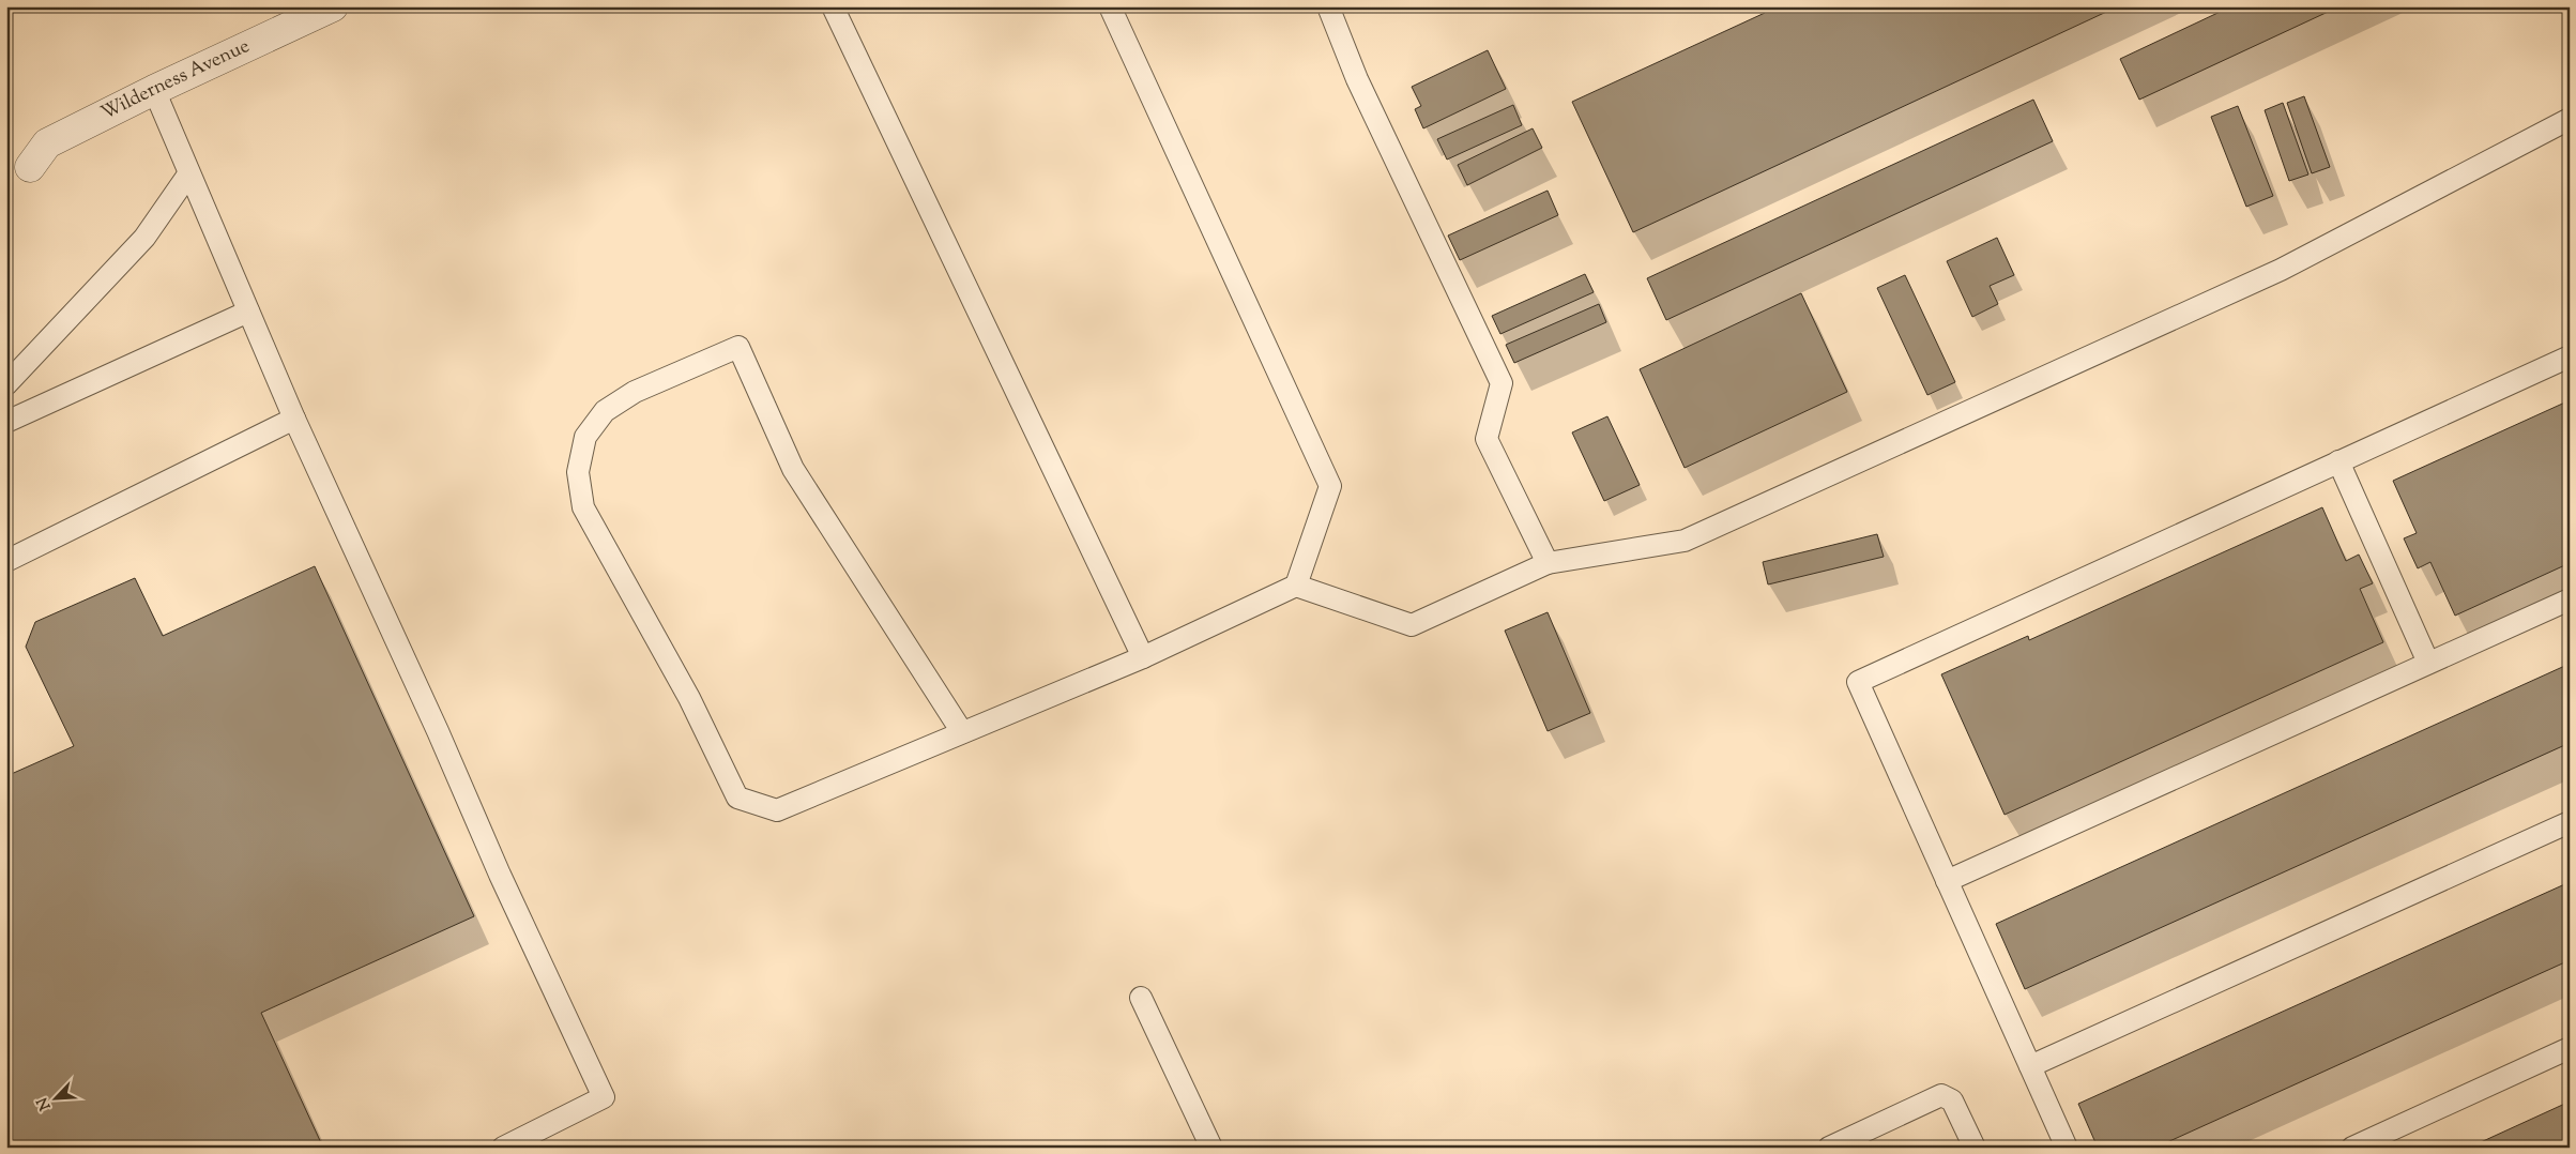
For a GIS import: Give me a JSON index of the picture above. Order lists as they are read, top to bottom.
{
  "streets": {
    "street": ["Wilderness Avenue"]
  },
  "north": "bottom left"
}
